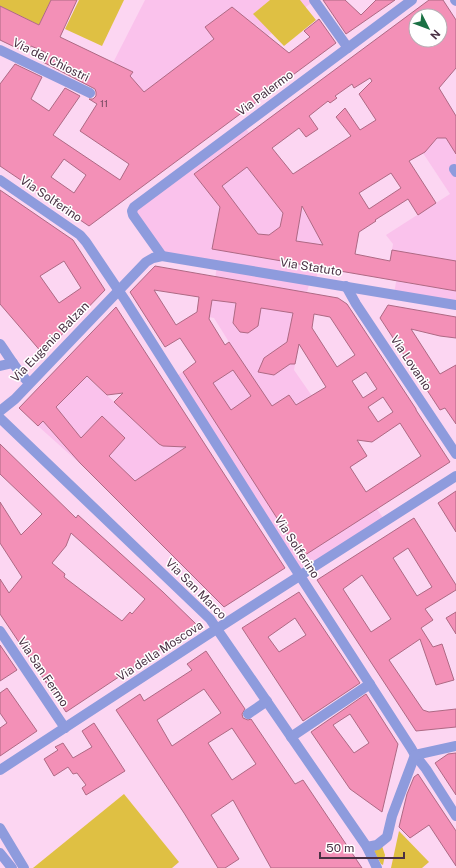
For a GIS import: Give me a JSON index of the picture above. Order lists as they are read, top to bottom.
{
  "streets": {
    "street": [
      "Via dei Chiostri",
      "Via Palermo",
      "Via Solferino",
      "Via Statuto",
      "Via Eugenio Balzan",
      "Via Lovanio",
      "Via San Marco",
      "Via della Moscova",
      "Via San Fermo"
    ]
  },
  "crossings": [
    ["Via Palermo", "Via Statuto"],
    ["Via Palermo", "Via Eugenio Balzan"],
    ["Via Solferino", "Via Eugenio Balzan"],
    ["Via Solferino", "Via della Moscova"],
    ["Via Statuto", "Via Eugenio Balzan"],
    ["Via Statuto", "Via Lovanio"],
    ["Via San Marco", "Via della Moscova"],
    ["Via della Moscova", "Via San Fermo"]
  ],
  "house_numbers": ["11"],
  "scale_bar": "50 m",
  "north": "bottom right"
}
